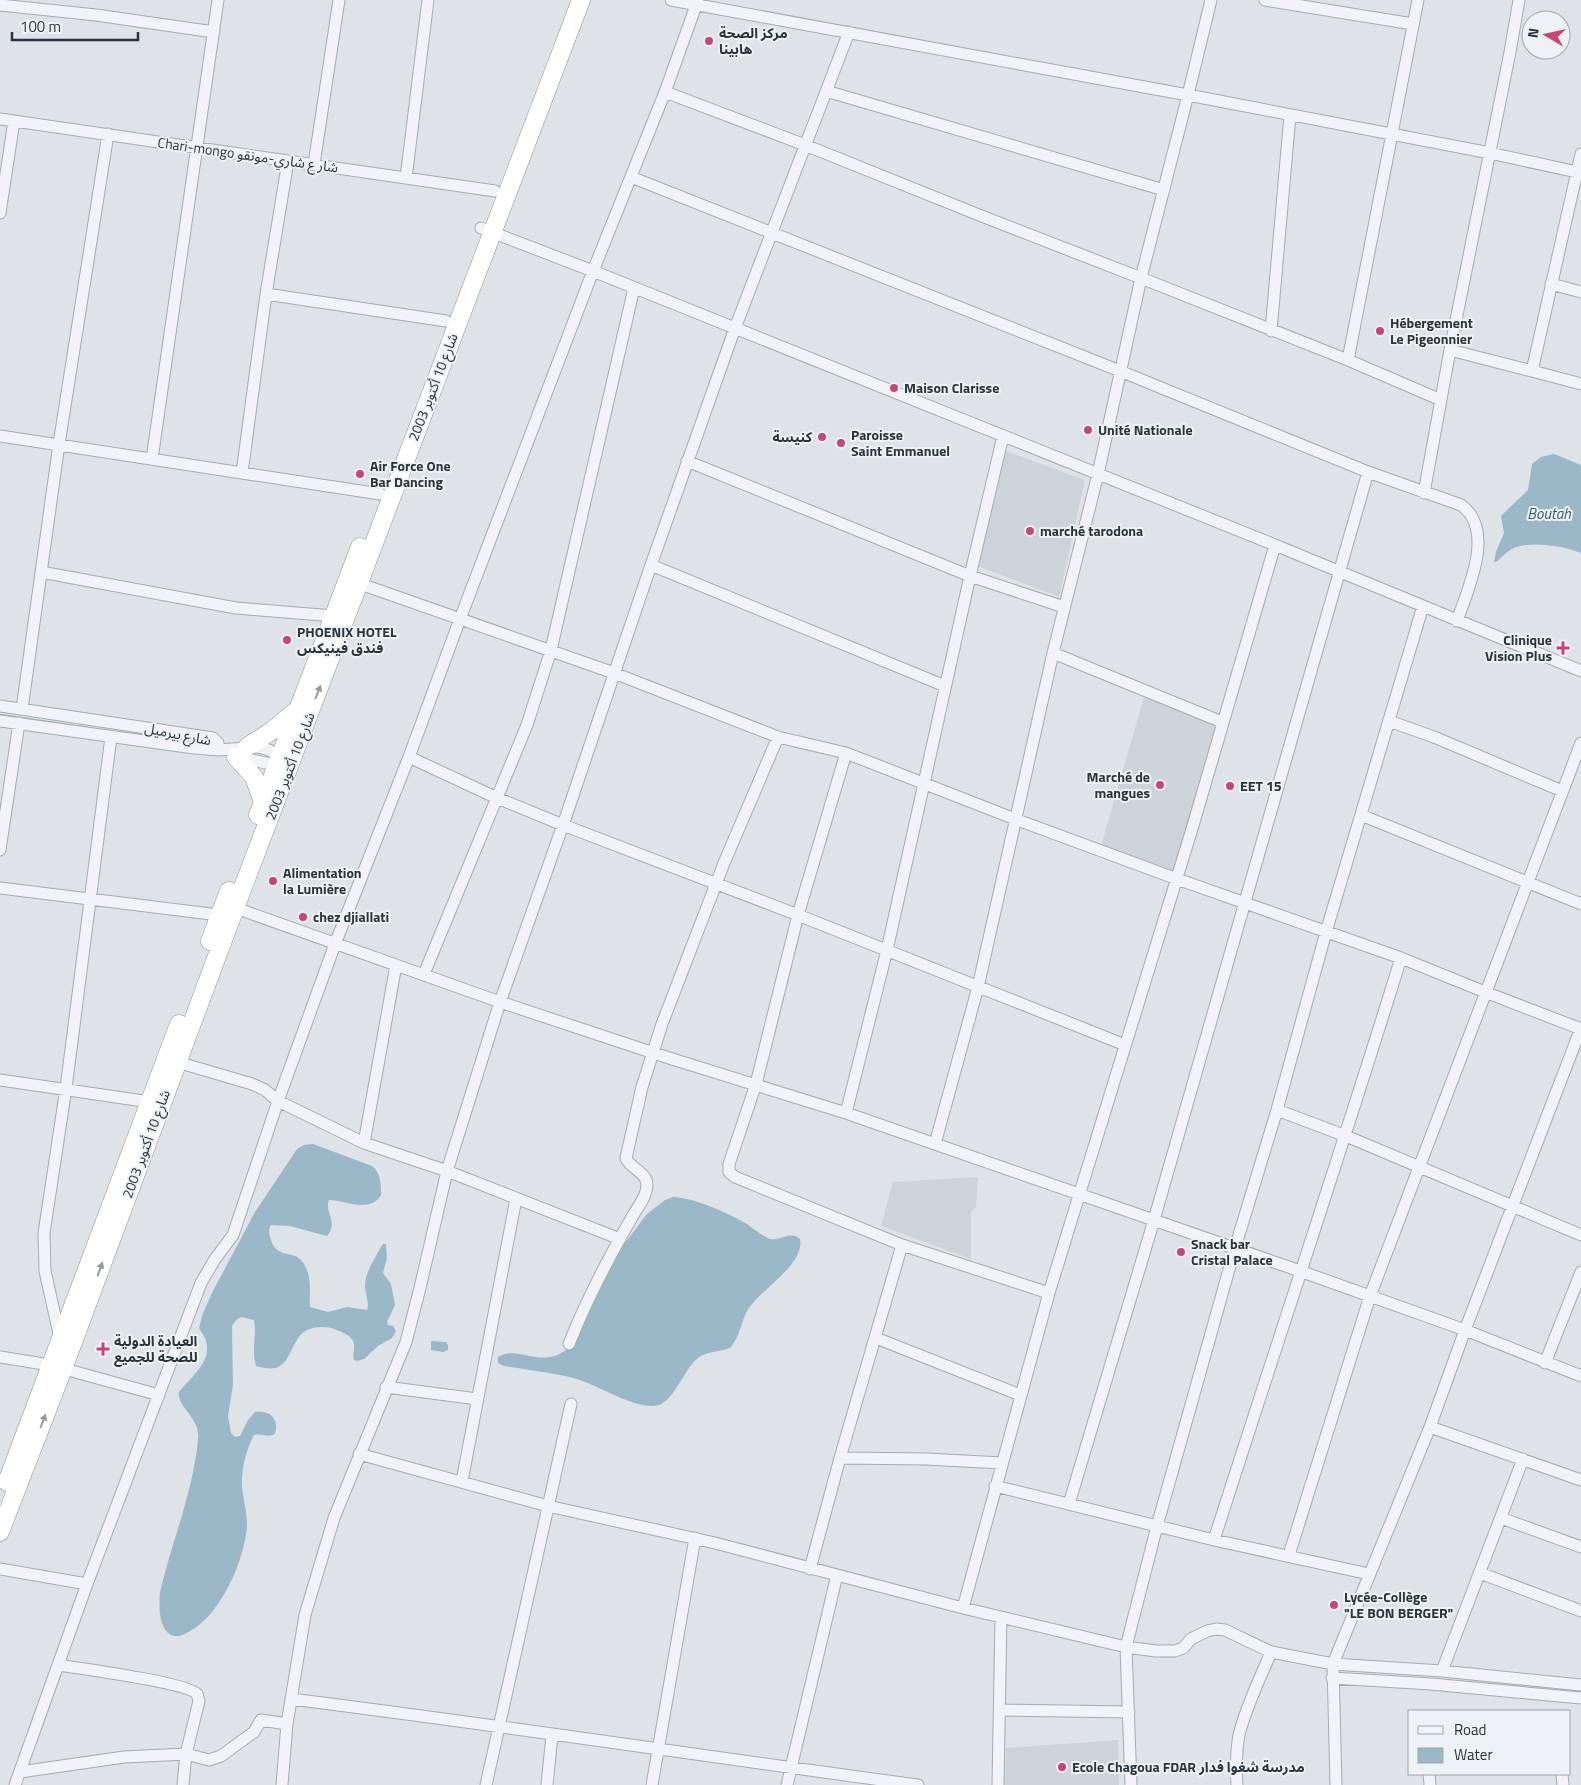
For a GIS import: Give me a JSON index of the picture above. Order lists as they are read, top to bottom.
{
  "streets": {
    "highway": ["شارع 10 أكتوبر 2003"],
    "street": ["Chari-mongo شار ع شاري-مونقو", "شارع بيرميل"]
  },
  "crossings": [
    ["Chari-mongo شار ع شاري-مونقو", "شارع 10 أكتوبر 2003"]
  ],
  "water": ["Boutah"],
  "places": {
    "other": [
      "مركز الصحة هابينا",
      "Hébergement Le Pigeonnier",
      "Maison Clarisse",
      "Unité Nationale",
      "كنيسة",
      "Paroisse Saint Emmanuel",
      "Air Force One Bar Dancing",
      "marché tarodona",
      "PHOENIX HOTEL فندق فينيكس",
      "Marché de mangues",
      "EET 15",
      "Alimentation la Lumière",
      "chez djiallati",
      "Snack bar Cristal Palace",
      "Lycée-Collège \"LE BON BERGER\"",
      "Ecole Chagoua FDAR مدرسة شغوا فدار"
    ],
    "health": ["Clinique Vision Plus", "العيادة الدولية للصحة للجميع"]
  },
  "legend": ["Road", "Water"],
  "scale_bar": "100 m",
  "north": "left"
}
